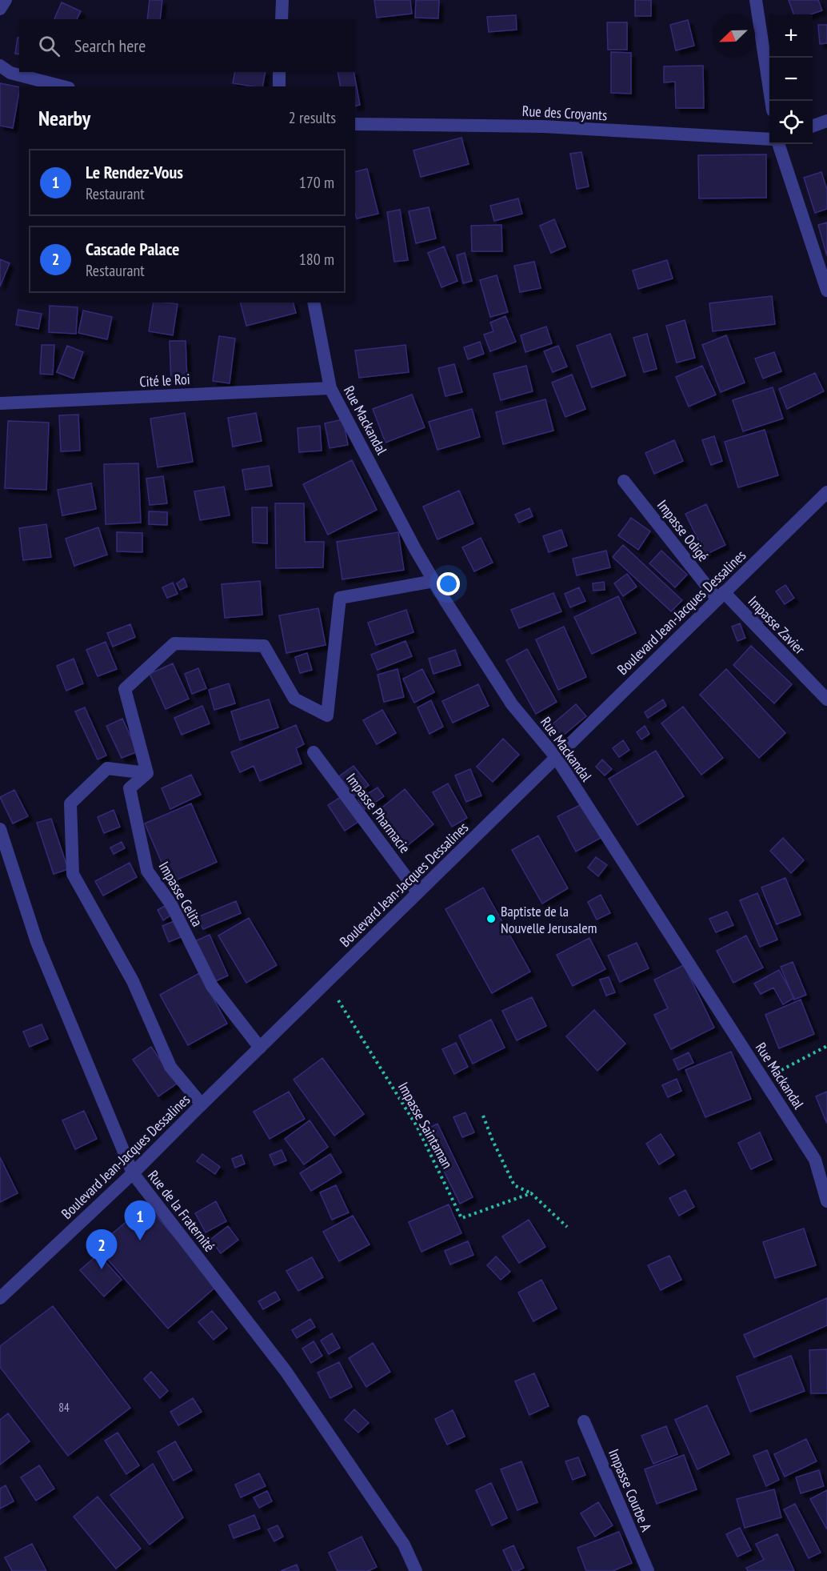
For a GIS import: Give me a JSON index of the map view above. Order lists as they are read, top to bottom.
{
  "streets": {
    "street": [
      "Rue des Croyants",
      "Cité le Roi",
      "Rue Mackandal",
      "Impasse Odigé",
      "Boulevard Jean-Jacques Dessalines",
      "Impasse Zavier",
      "Impasse Pharmacie",
      "Impasse Celita",
      "Rue de la Fraternité",
      "Impasse Courbe A"
    ],
    "path": ["Impasse Saintaman"]
  },
  "crossings": [
    ["Cité le Roi", "Rue Mackandal"],
    ["Rue Mackandal", "Boulevard Jean-Jacques Dessalines"],
    ["Impasse Odigé", "Boulevard Jean-Jacques Dessalines"],
    ["Impasse Odigé", "Impasse Zavier"],
    ["Boulevard Jean-Jacques Dessalines", "Impasse Zavier"],
    ["Boulevard Jean-Jacques Dessalines", "Impasse Pharmacie"],
    ["Boulevard Jean-Jacques Dessalines", "Impasse Celita"],
    ["Boulevard Jean-Jacques Dessalines", "Impasse Saintaman"],
    ["Boulevard Jean-Jacques Dessalines", "Rue de la Fraternité"]
  ],
  "places": ["Baptiste de la Nouvelle Jerusalem"],
  "house_numbers": ["84"],
  "north": "bottom left",
  "page": {
    "map_buttons": ["+", "−"],
    "search": "Search here",
    "heading": ["Nearby", "2 results"],
    "list": [
      {
        "mark": "1",
        "name": "Le Rendez-Vous",
        "note": "Restaurant",
        "value": "170 m"
      },
      {
        "mark": "2",
        "name": "Cascade Palace",
        "note": "Restaurant",
        "value": "180 m"
      }
    ],
    "pins": ["1", "2"]
  }
}
